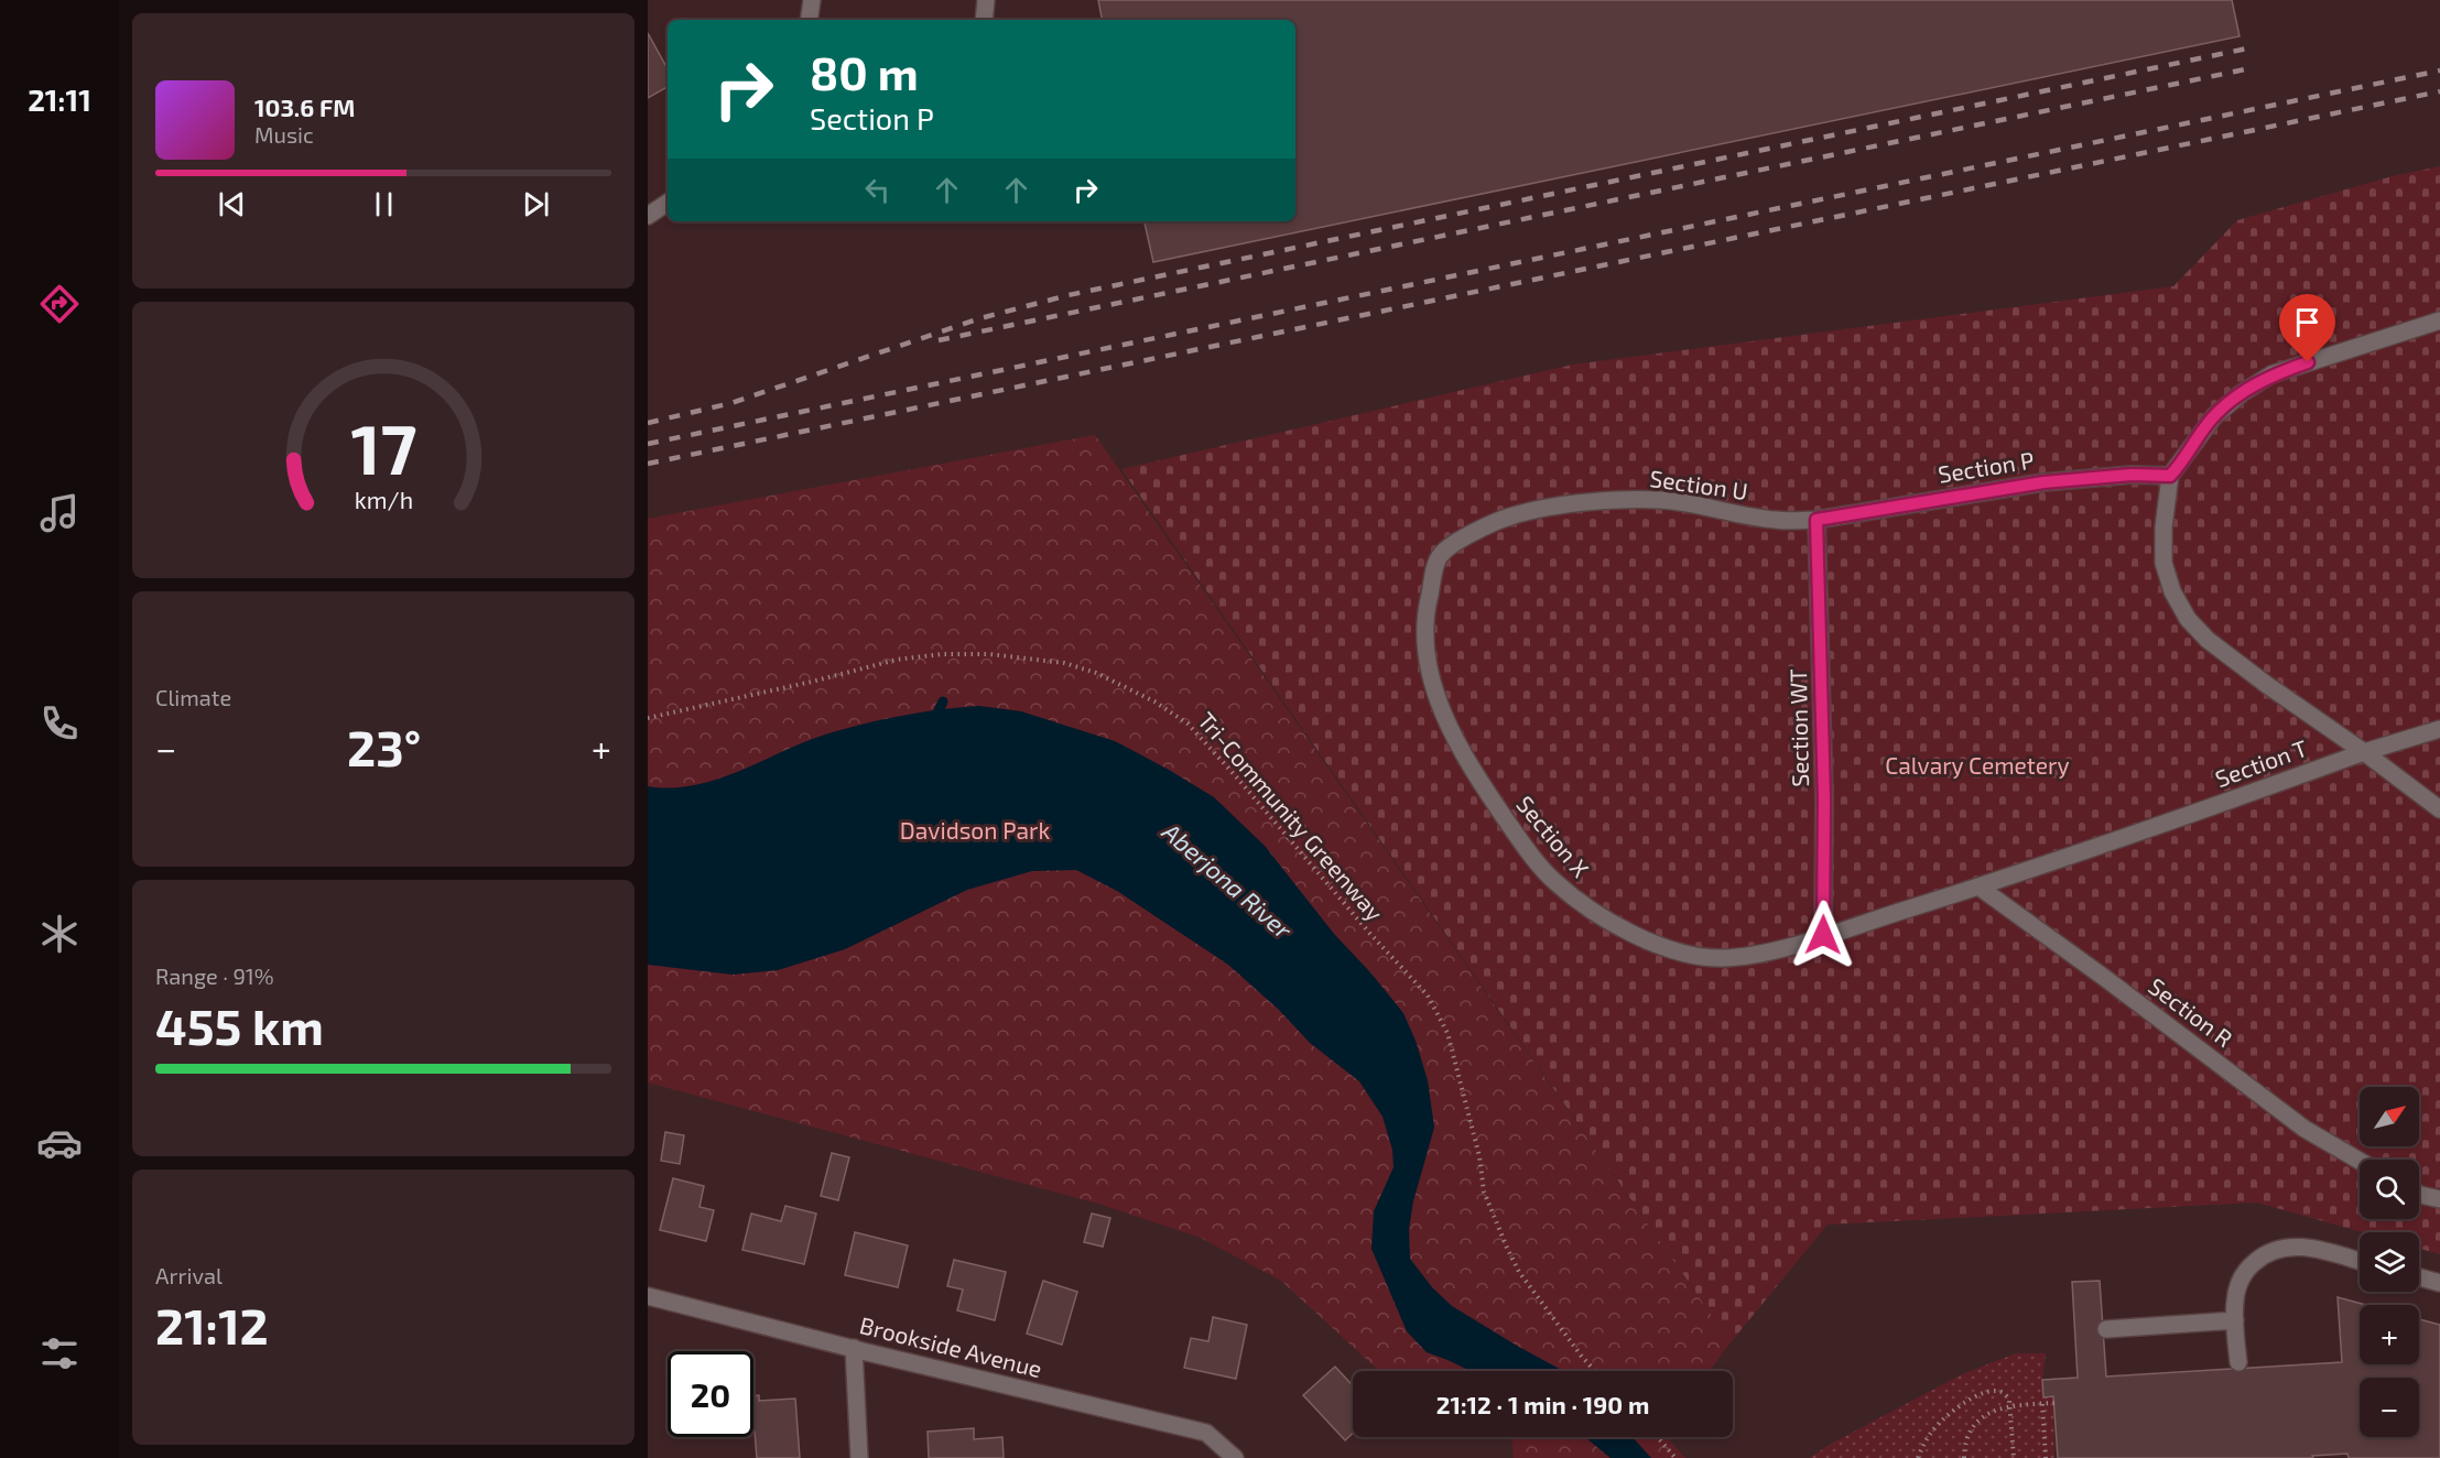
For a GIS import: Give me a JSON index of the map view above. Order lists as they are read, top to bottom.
{
  "streets": {
    "street": [
      "Section P",
      "Section U",
      "Section WT",
      "Section T",
      "Section X",
      "Section R",
      "Brookside Avenue"
    ],
    "path": ["Tri-Community Greenway"]
  },
  "crossings": [
    ["Section P", "Section U"],
    ["Section P", "Section WT"],
    ["Section P", "Section T"],
    ["Section U", "Section WT"],
    ["Section U", "Section X"],
    ["Section WT", "Section T"],
    ["Section WT", "Section X"],
    ["Section T", "Section X"],
    ["Section T", "Section R"]
  ],
  "water": ["Aberjona River"],
  "parks": ["Calvary Cemetery", "Davidson Park"],
  "north": "top right",
  "page": {
    "tabs": "21:11",
    "turn": ["80 m", "Section P"],
    "song": ["103.6 FM", "Music"],
    "tile": [
      "Climate",
      ["Range · 91%", "455 km"],
      ["Arrival", "21:12"]
    ],
    "heat": ["−", "23°", "+"],
    "map_buttons": ["+", "−"],
    "limit": "20",
    "trip": "21:12 · 1 min · 190 m",
    "gauge": ["17", "km/h"]
  }
}
